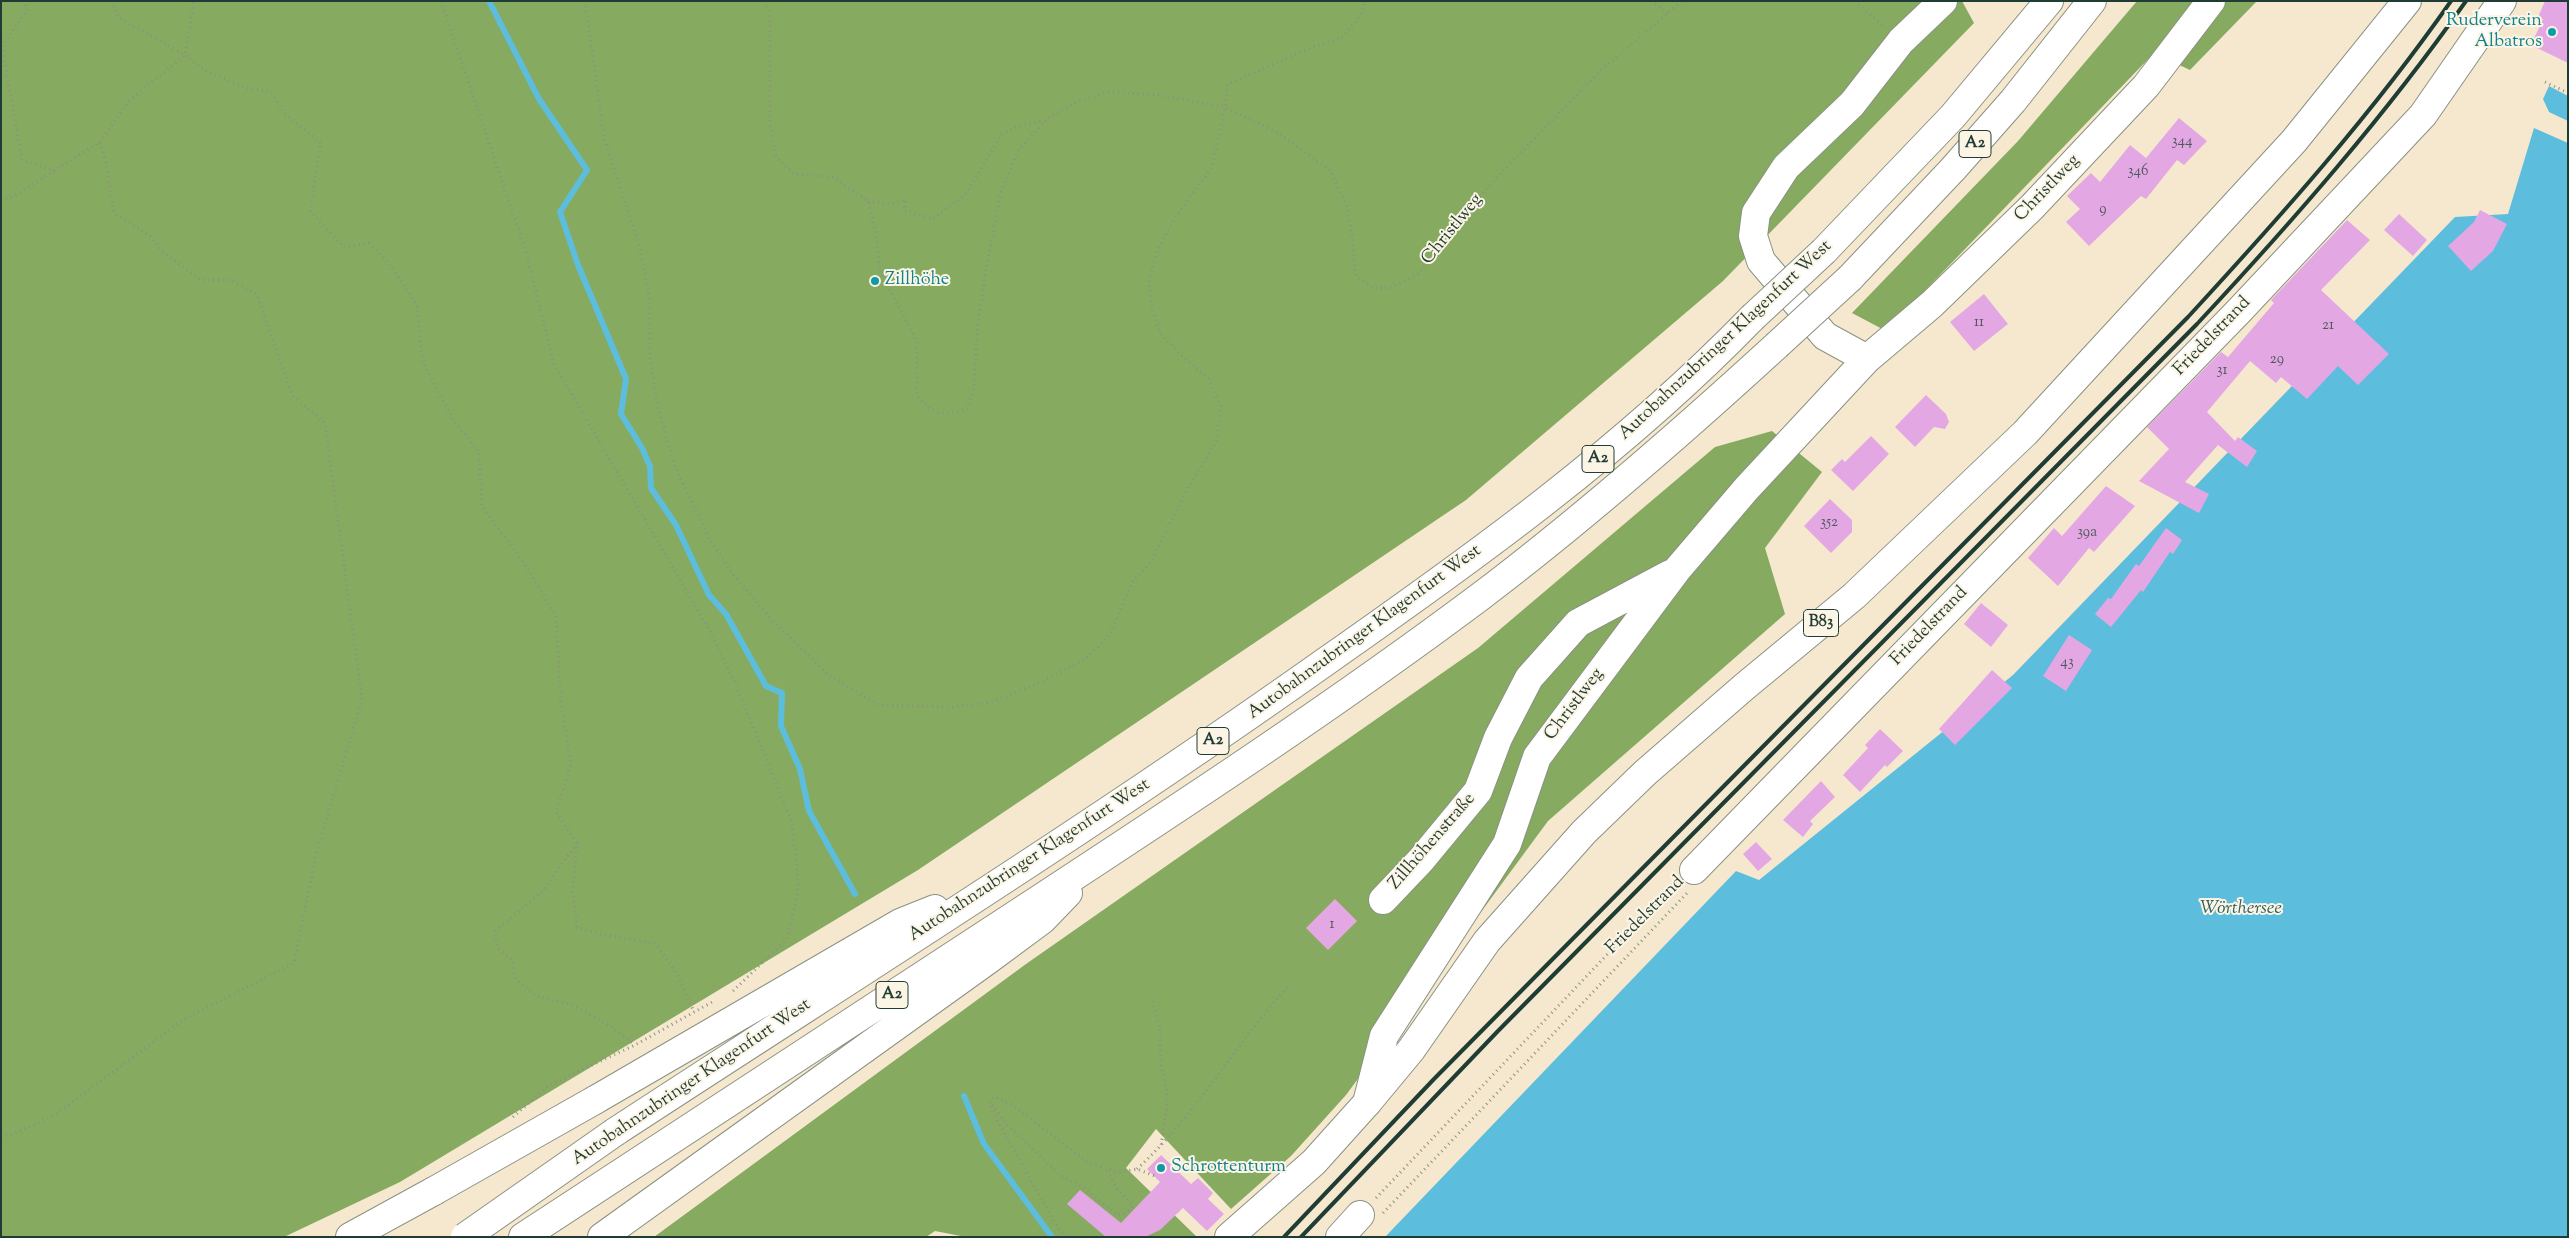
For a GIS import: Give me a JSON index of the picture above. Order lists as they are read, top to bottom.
{
  "streets": {
    "main road": [
      "A2",
      "Christlweg",
      "Friedelstrand",
      "Autobahnzubringer Klagenfurt West",
      "B83",
      "Zillhöhenstraße"
    ]
  },
  "crossings": [
    ["Christlweg", "B83"],
    ["Christlweg", "Zillhöhenstraße"]
  ],
  "water": ["Wörthersee"],
  "places": ["Ruderverein Albatros", "Zillhöhe", "Schrottenturm"],
  "house_numbers": [
    "344",
    "346",
    "9",
    "11",
    "21",
    "29",
    "31",
    "352",
    "39a",
    "43",
    "1"
  ]
}
